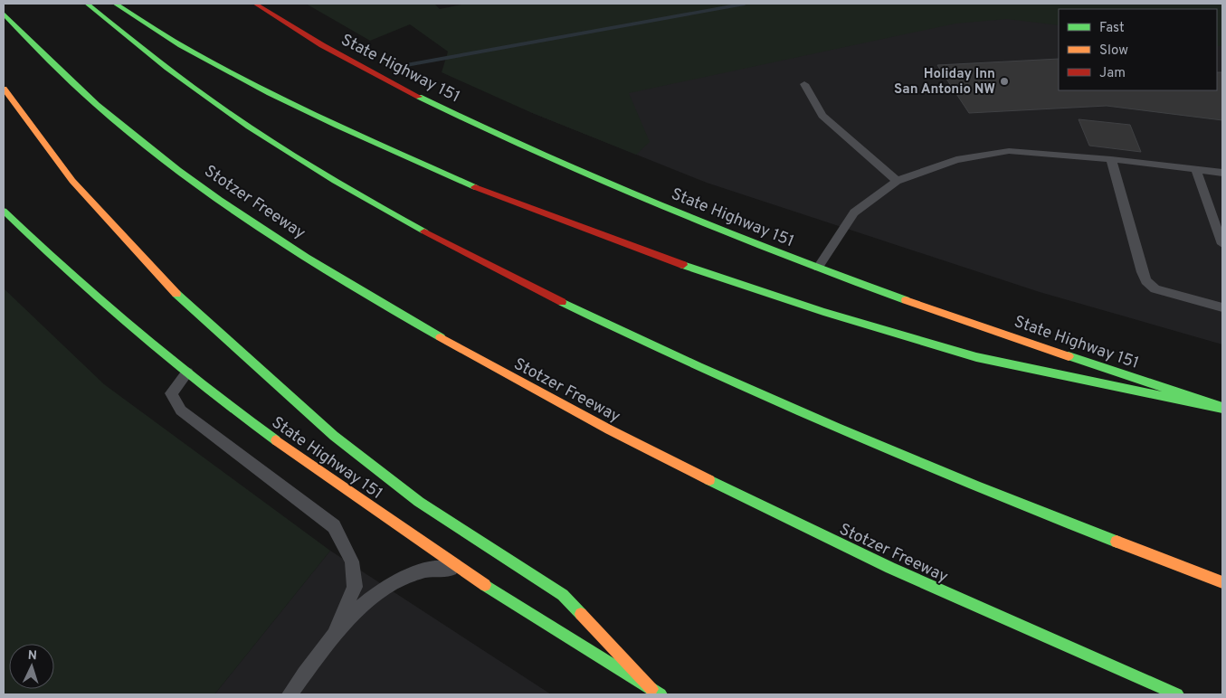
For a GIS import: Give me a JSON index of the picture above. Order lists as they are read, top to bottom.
{
  "streets": {
    "main road": ["State Highway 151", "Stotzer Freeway"]
  },
  "places": ["Holiday Inn San Antonio NW"],
  "legend": ["Fast", "Slow", "Jam"],
  "north": "top"
}
